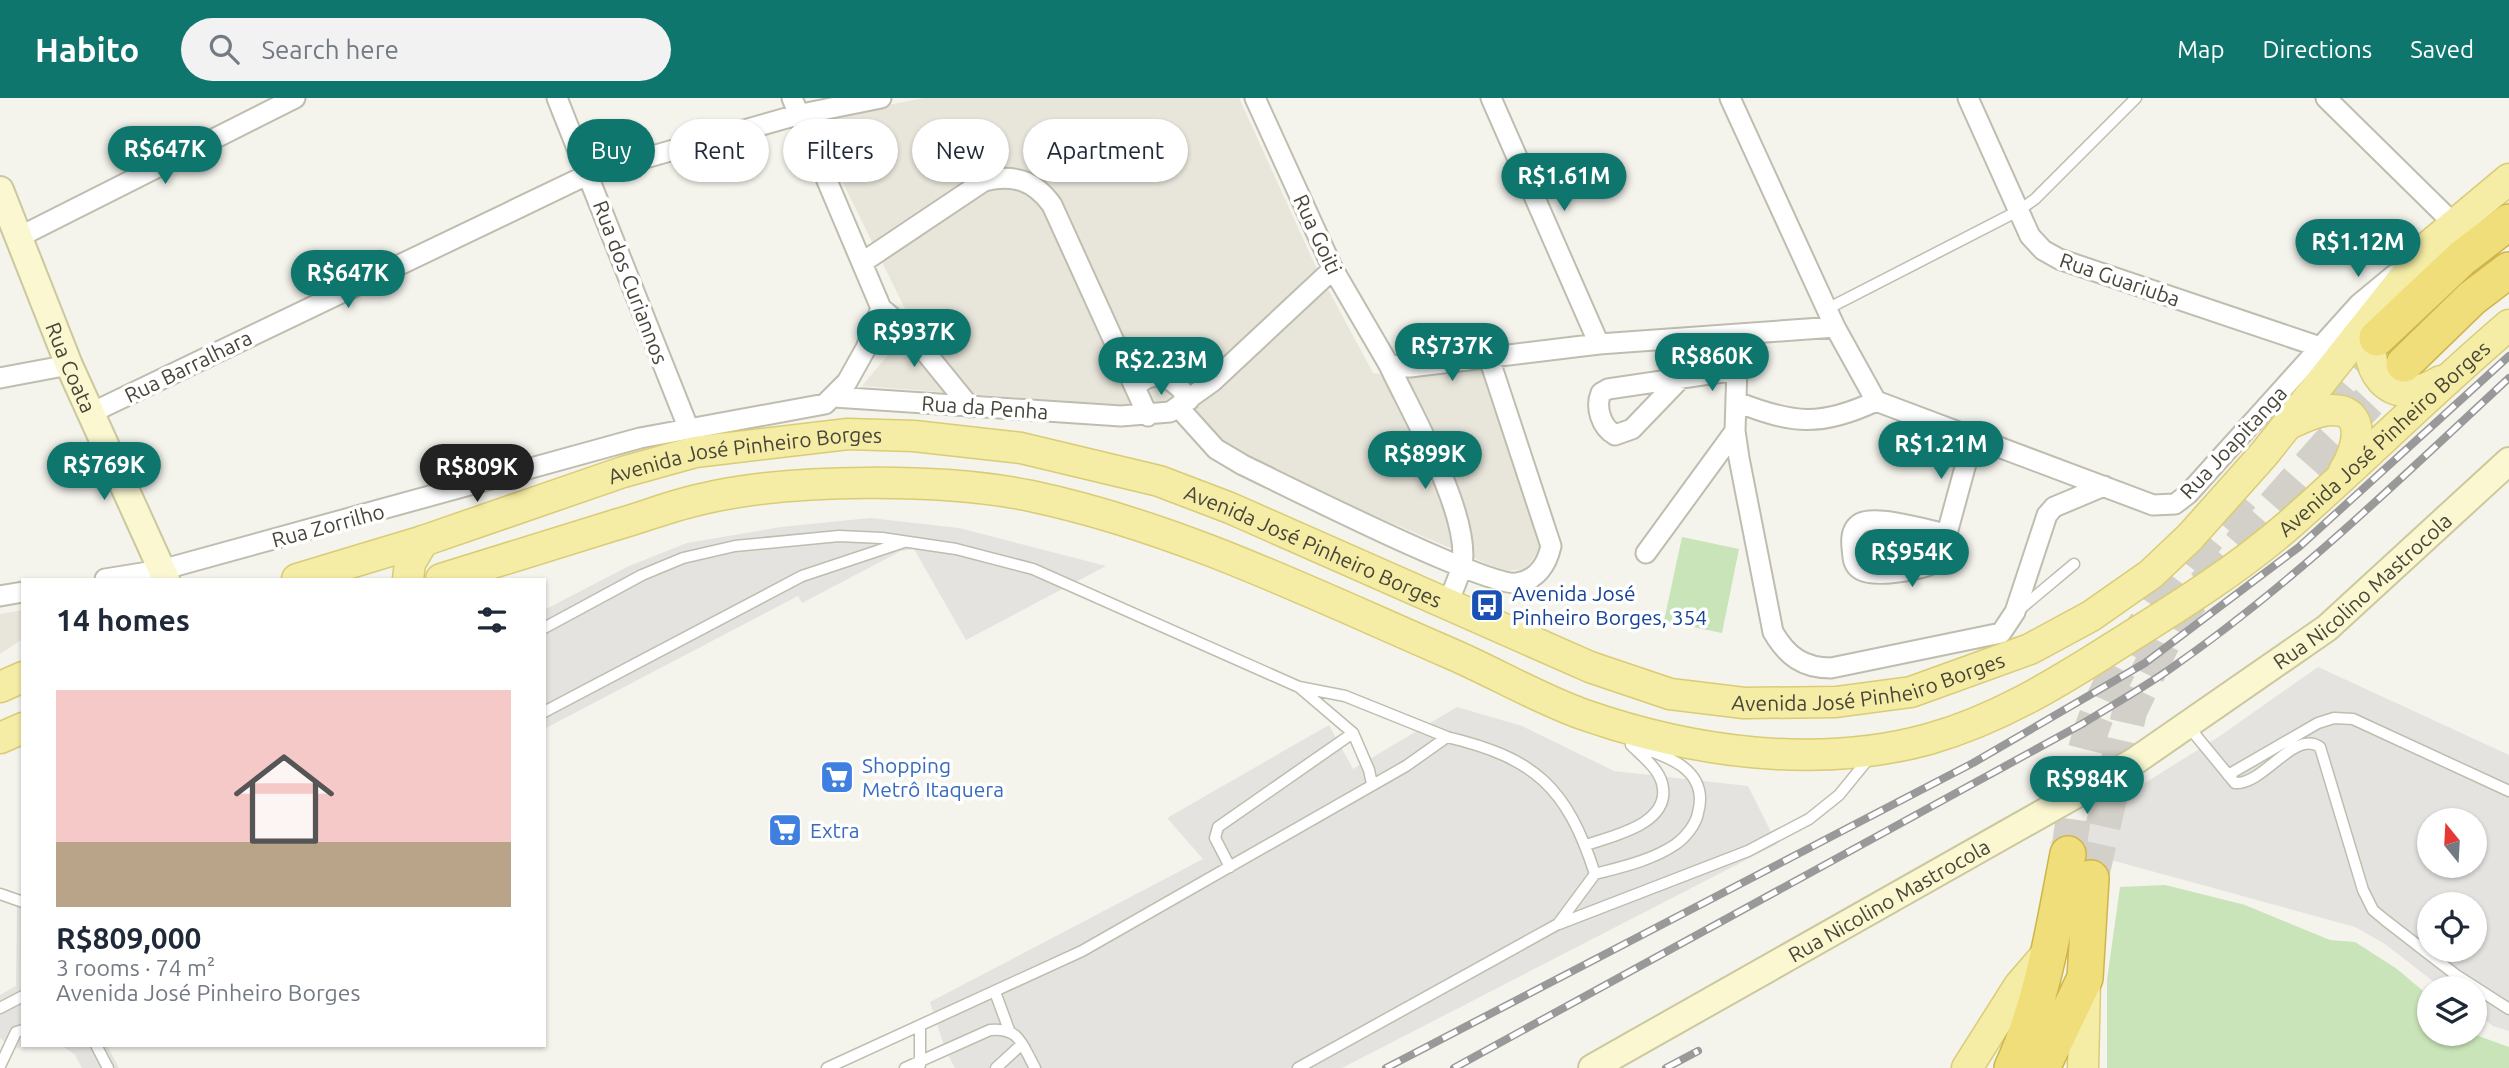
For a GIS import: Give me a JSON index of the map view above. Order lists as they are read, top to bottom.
{
  "streets": {
    "main road": ["Avenida José Pinheiro Borges"],
    "street": [
      "Rua Goiti",
      "Rua Guariuba",
      "Rua dos Curiannos",
      "Rua Barralhara",
      "Rua Coata",
      "Rua da Penha",
      "Rua Joapitanga",
      "Rua Zorrilho",
      "Rua Nicolino Mastrocola"
    ]
  },
  "crossings": [
    ["Rua Goiti", "Rua da Penha"],
    ["Rua Guariuba", "Rua Joapitanga"],
    ["Rua dos Curiannos", "Rua Zorrilho"],
    ["Rua Barralhara", "Rua Coata"],
    ["Rua Coata", "Rua Zorrilho"],
    ["Rua da Penha", "Rua Zorrilho"],
    ["Avenida José Pinheiro Borges", "Rua Joapitanga"]
  ],
  "places": {
    "bus stop": ["Avenida José Pinheiro Borges, 354"],
    "supermarket": ["Shopping Metrô Itaquera", "Extra"]
  },
  "north": "top",
  "page": {
    "header": "Habito",
    "search": "Search here",
    "nav": ["Map", "Directions", "Saved"],
    "chip": [
      "Buy",
      "Rent",
      "Filters",
      "New",
      "Apartment"
    ],
    "price": [
      "R$647K",
      "R$1.61M",
      "R$1.12M",
      "R$647K",
      "R$937K",
      "R$737K",
      "R$860K",
      "R$2.23M",
      "R$1.21M",
      "R$899K",
      "R$769K",
      "R$809K",
      "R$954K",
      "R$984K"
    ],
    "heading": "14 homes",
    "list": [
      {
        "name": "R$809,000",
        "note": "3 rooms · 74 m² · Avenida José Pinheiro Borges"
      }
    ]
  }
}
